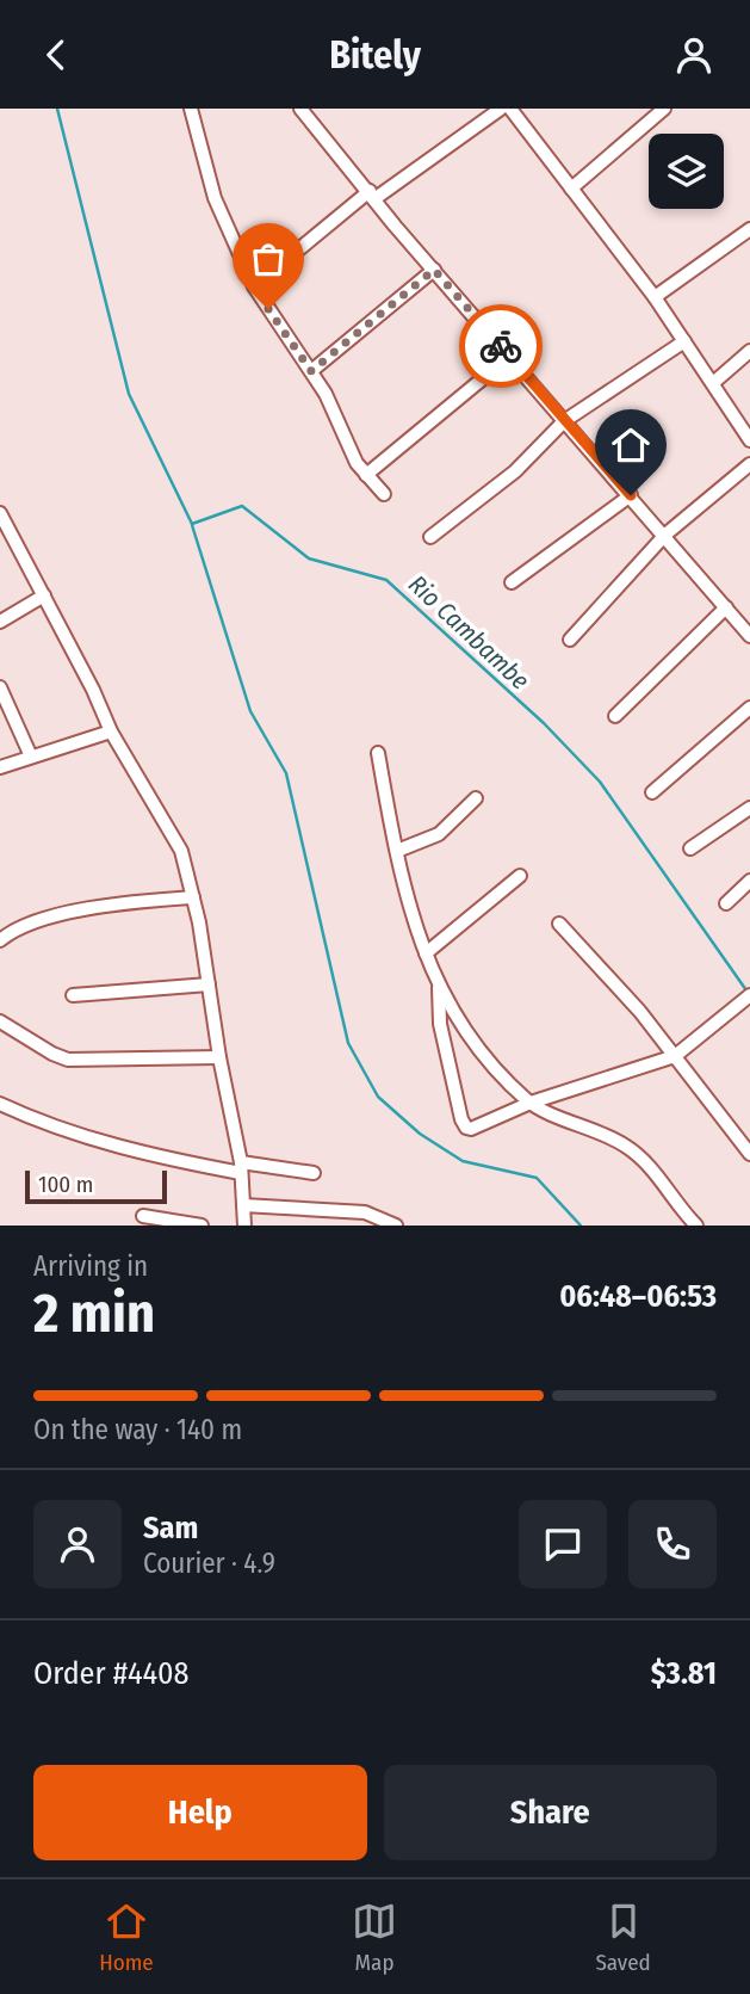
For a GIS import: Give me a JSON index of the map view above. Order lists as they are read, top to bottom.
{
  "water": ["Rio Cambambe"],
  "scale_bar": "100 m",
  "page": {
    "header": "Bitely",
    "scale": "100 m",
    "heading": ["2 min", "Arriving in", "06:48–06:53"],
    "panel": [
      "Sam",
      "Courier · 4.9",
      "Order #4408",
      "$3.81"
    ],
    "bar": "On the way · 140 m",
    "buttons": ["Help", "Share"],
    "tabs": ["Home", "Map", "Saved"]
  }
}
